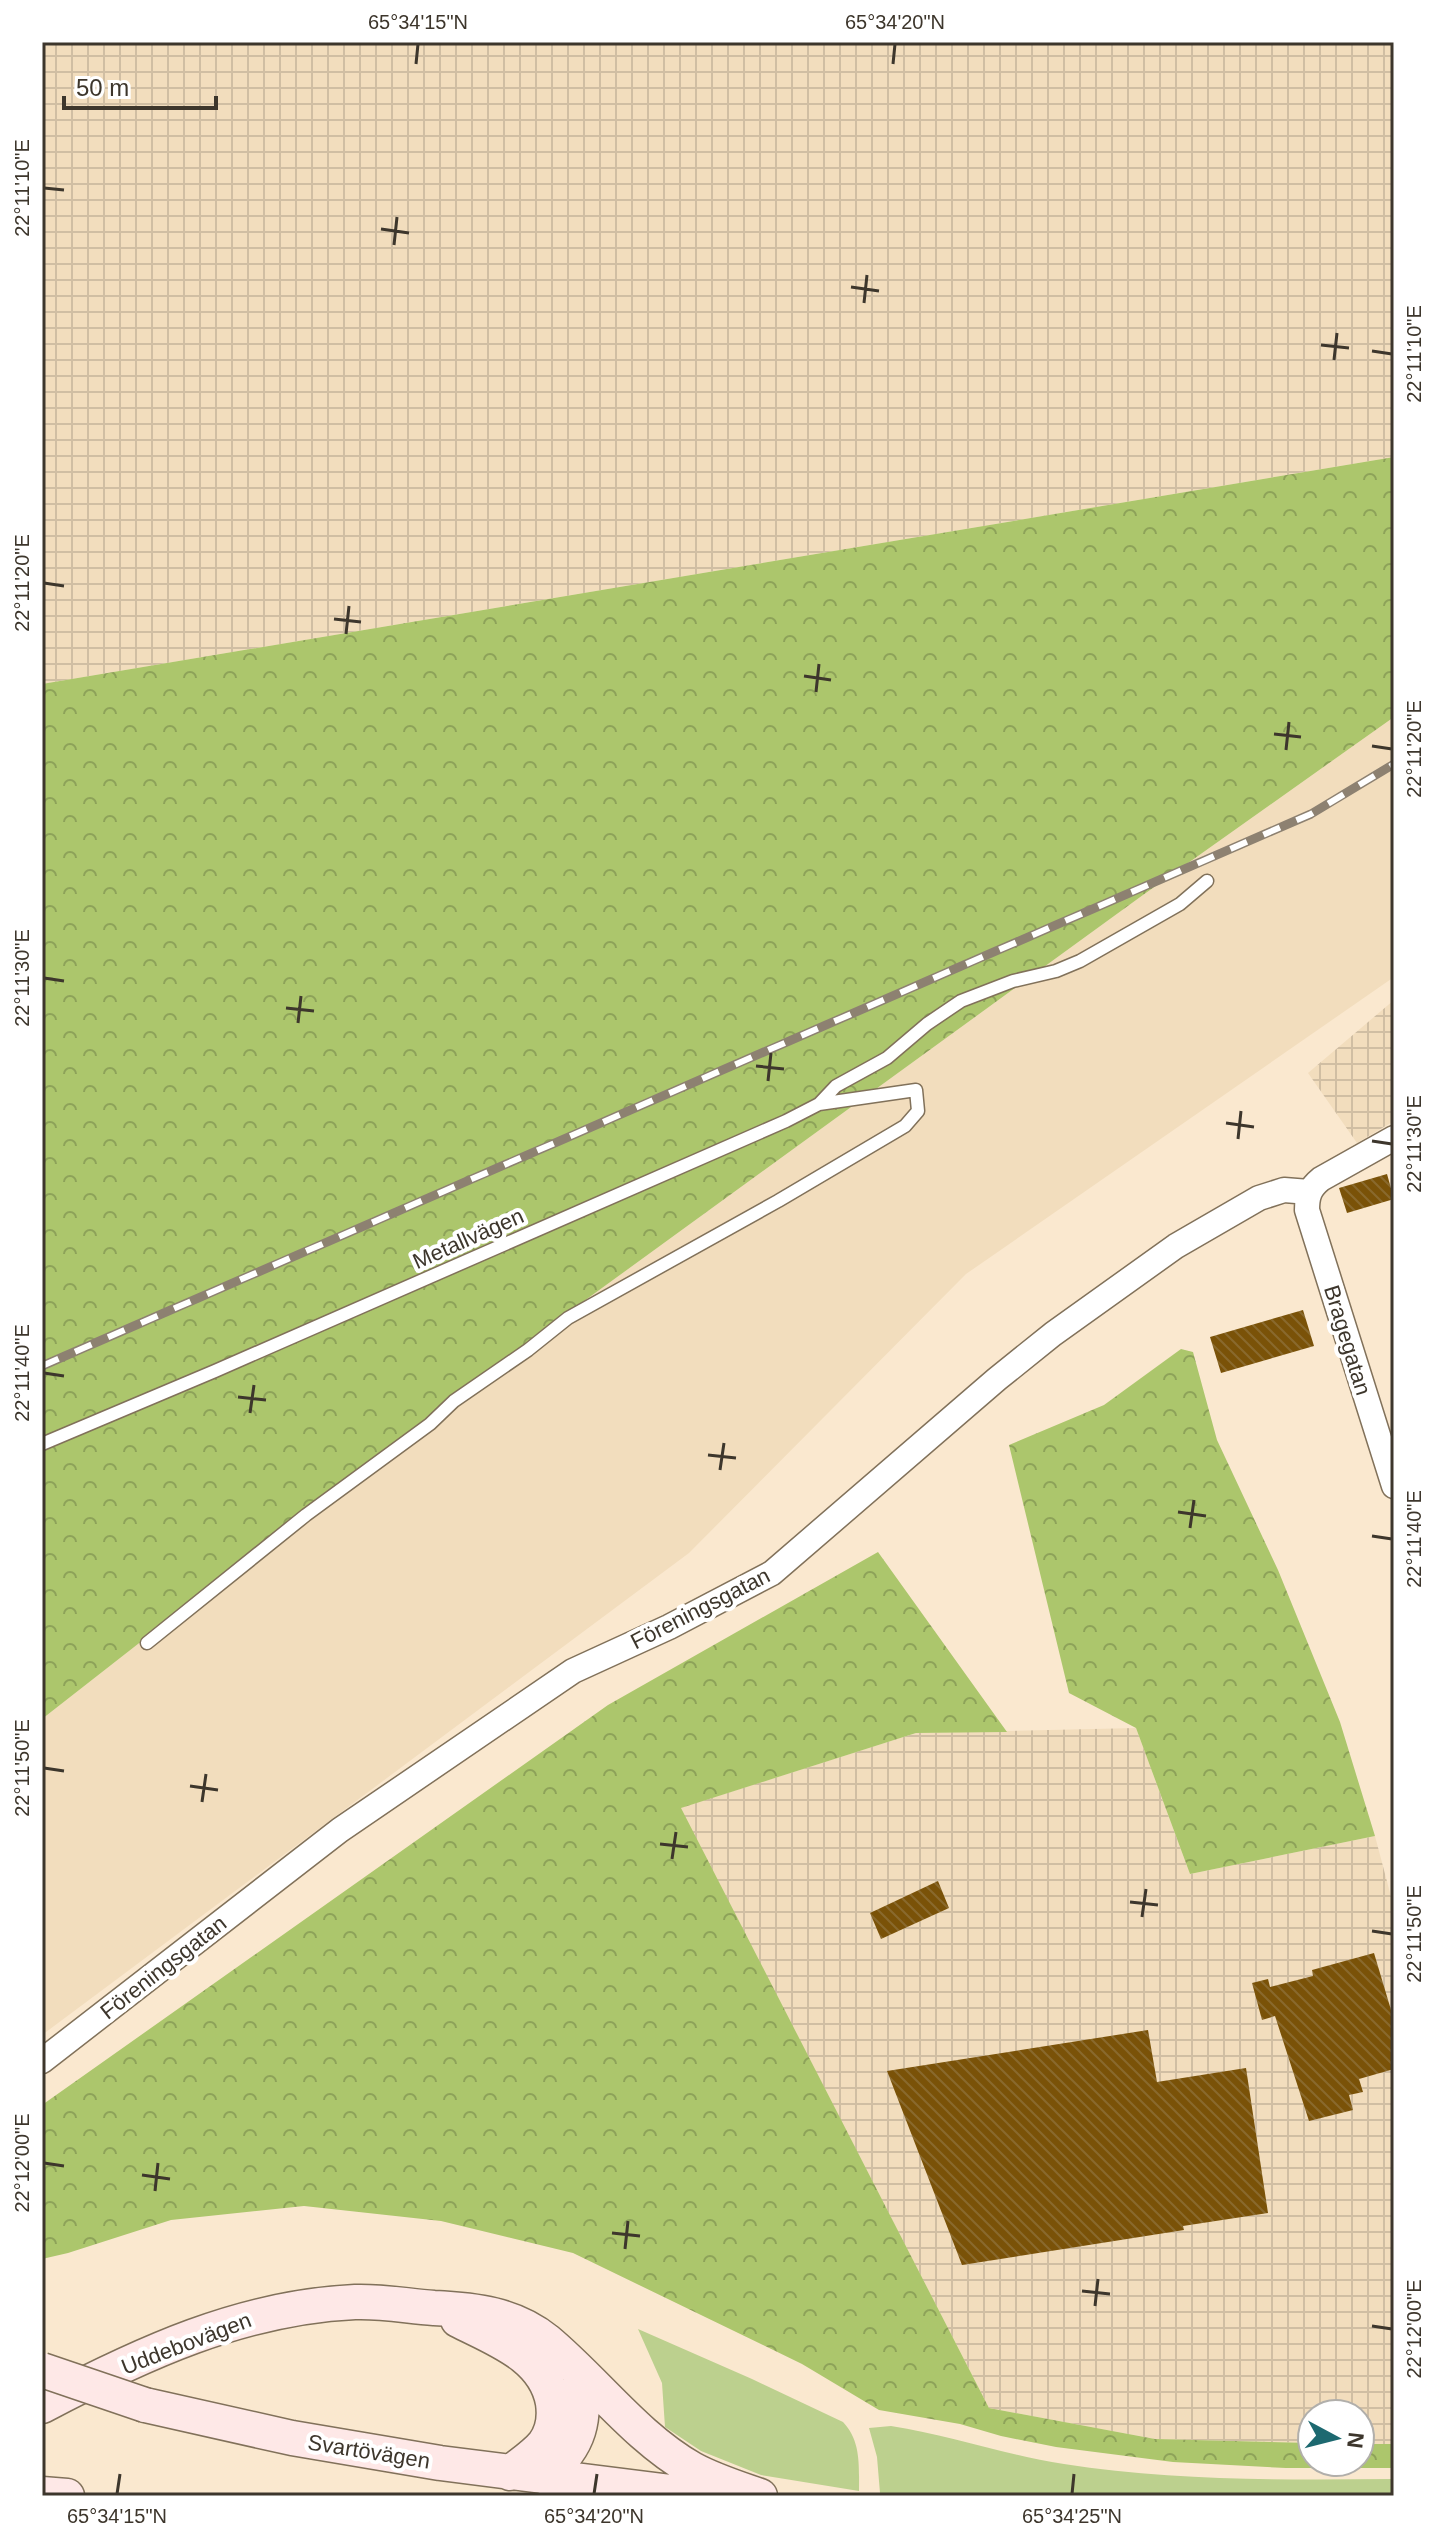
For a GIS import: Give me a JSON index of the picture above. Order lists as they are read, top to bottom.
{
  "streets": {
    "street": [
      "Bragegatan",
      "Föreningsgatan",
      "Uddebovägen",
      "Svartövägen"
    ],
    "lane": ["Metallvägen"]
  },
  "crossings": [
    ["Bragegatan", "Föreningsgatan"],
    ["Uddebovägen", "Svartövägen"]
  ],
  "scale_bar": "50 m",
  "north": "right",
  "coordinates": [
    "65°34'15\"N",
    "65°34'20\"N",
    "22°11'10\"E",
    "22°11'20\"E",
    "22°11'30\"E",
    "22°11'40\"E",
    "22°11'50\"E",
    "22°12'00\"E",
    "65°34'25\"N"
  ]
}
